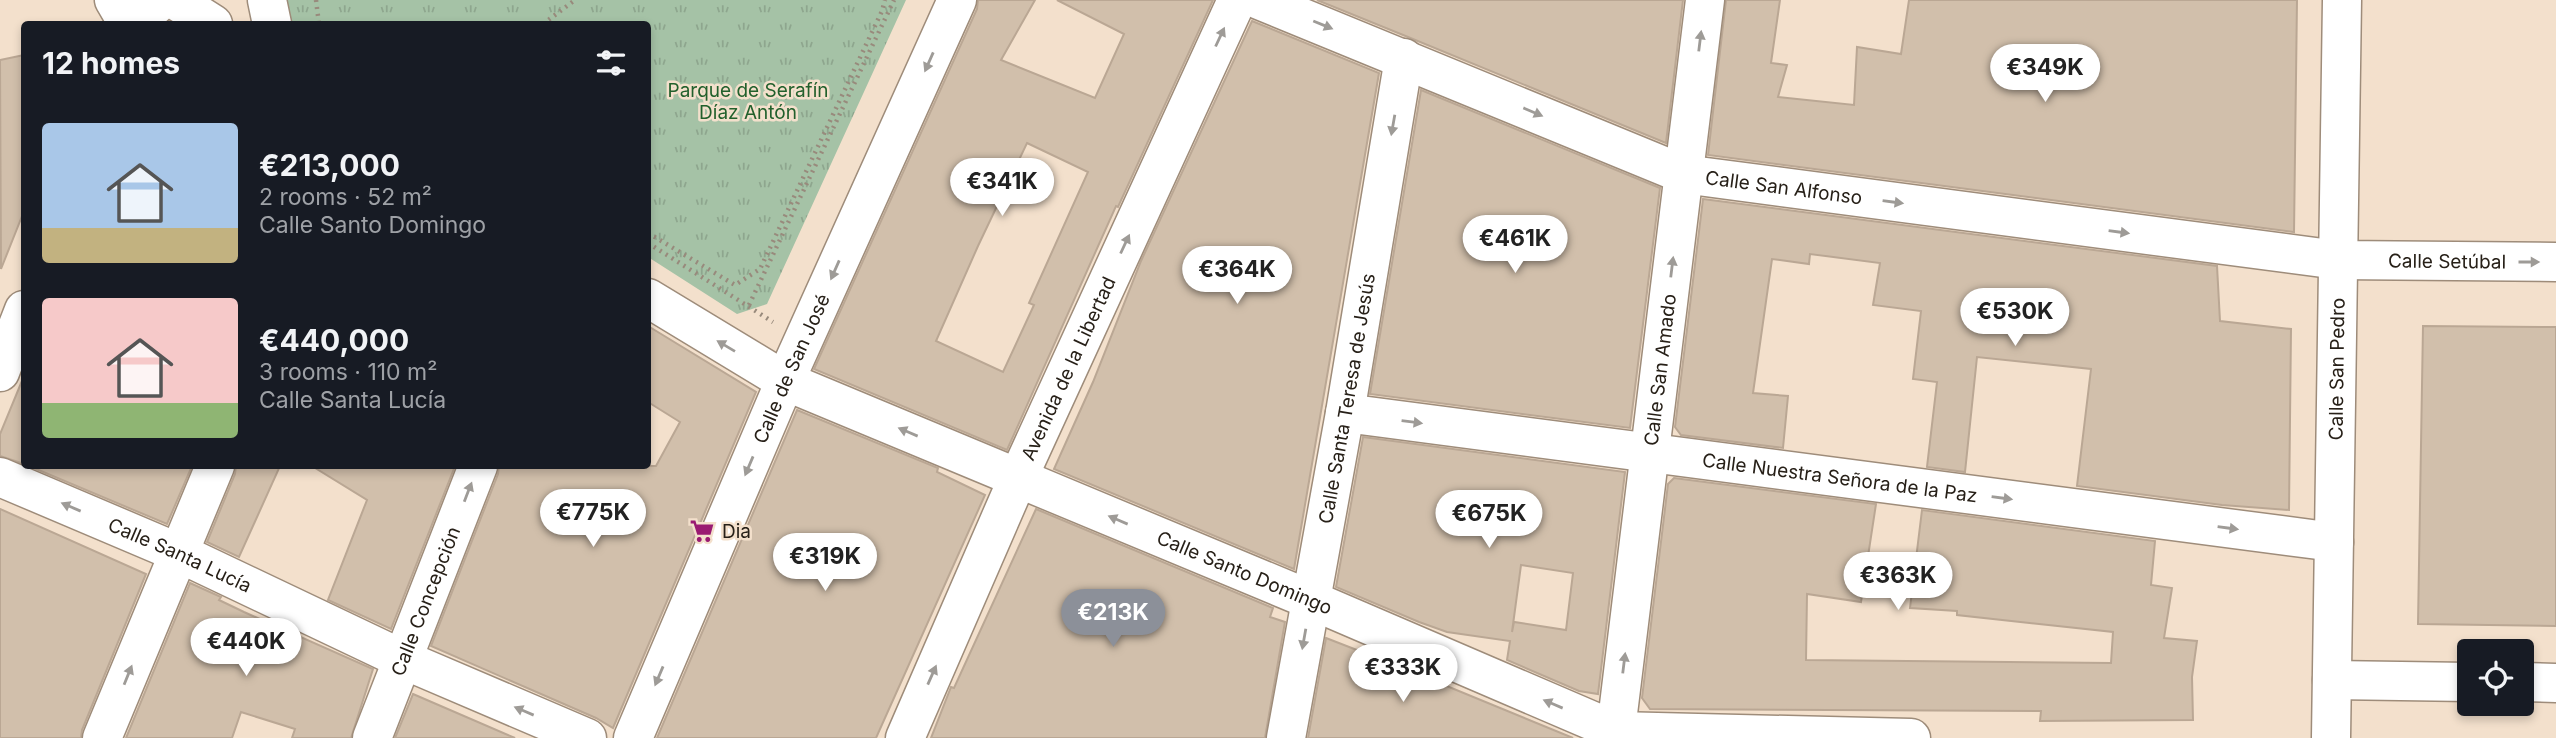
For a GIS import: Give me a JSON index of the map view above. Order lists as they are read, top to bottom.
{
  "streets": {
    "street": [
      "Calle San Alfonso",
      "Calle Setúbal",
      "Calle de San José",
      "Avenida de la Libertad",
      "Calle San Amado",
      "Calle San Pedro",
      "Calle Santa Teresa de Jesús",
      "Calle Nuestra Señora de la Paz",
      "Calle Santa Lucía",
      "Calle Santo Domingo",
      "Calle Concepción"
    ]
  },
  "crossings": [
    ["Calle San Alfonso", "Calle Setúbal"],
    ["Calle San Alfonso", "Calle San Amado"],
    ["Calle San Alfonso", "Calle San Pedro"],
    ["Calle San Alfonso", "Calle Santa Teresa de Jesús"],
    ["Calle Setúbal", "Calle San Pedro"],
    ["Calle de San José", "Calle Santo Domingo"],
    ["Avenida de la Libertad", "Calle Santo Domingo"],
    ["Calle San Amado", "Calle Nuestra Señora de la Paz"],
    ["Calle San Amado", "Calle Santo Domingo"],
    ["Calle San Pedro", "Calle Nuestra Señora de la Paz"],
    ["Calle Santa Teresa de Jesús", "Calle Nuestra Señora de la Paz"],
    ["Calle Santa Teresa de Jesús", "Calle Santo Domingo"],
    ["Calle Santa Lucía", "Calle Concepción"]
  ],
  "one_way": [
    "Calle San Alfonso",
    "Calle Setúbal",
    "Calle de San José",
    "Avenida de la Libertad",
    "Calle San Amado",
    "Calle Santa Teresa de Jesús",
    "Calle Nuestra Señora de la Paz",
    "Calle Santa Lucía",
    "Calle Santo Domingo"
  ],
  "parks": ["Parque de Serafín Díaz Antón"],
  "places": {
    "supermarket": ["Dia"]
  },
  "page": {
    "heading": "12 homes",
    "price": [
      "€349K",
      "€341K",
      "€461K",
      "€364K",
      "€530K",
      "€775K",
      "€675K",
      "€319K",
      "€363K",
      "€213K",
      "€440K",
      "€333K"
    ],
    "list": [
      {
        "name": "€213,000",
        "note": "2 rooms · 52 m² · Calle Santo Domingo"
      },
      {
        "name": "€440,000",
        "note": "3 rooms · 110 m² · Calle Santa Lucía"
      }
    ]
  }
}
